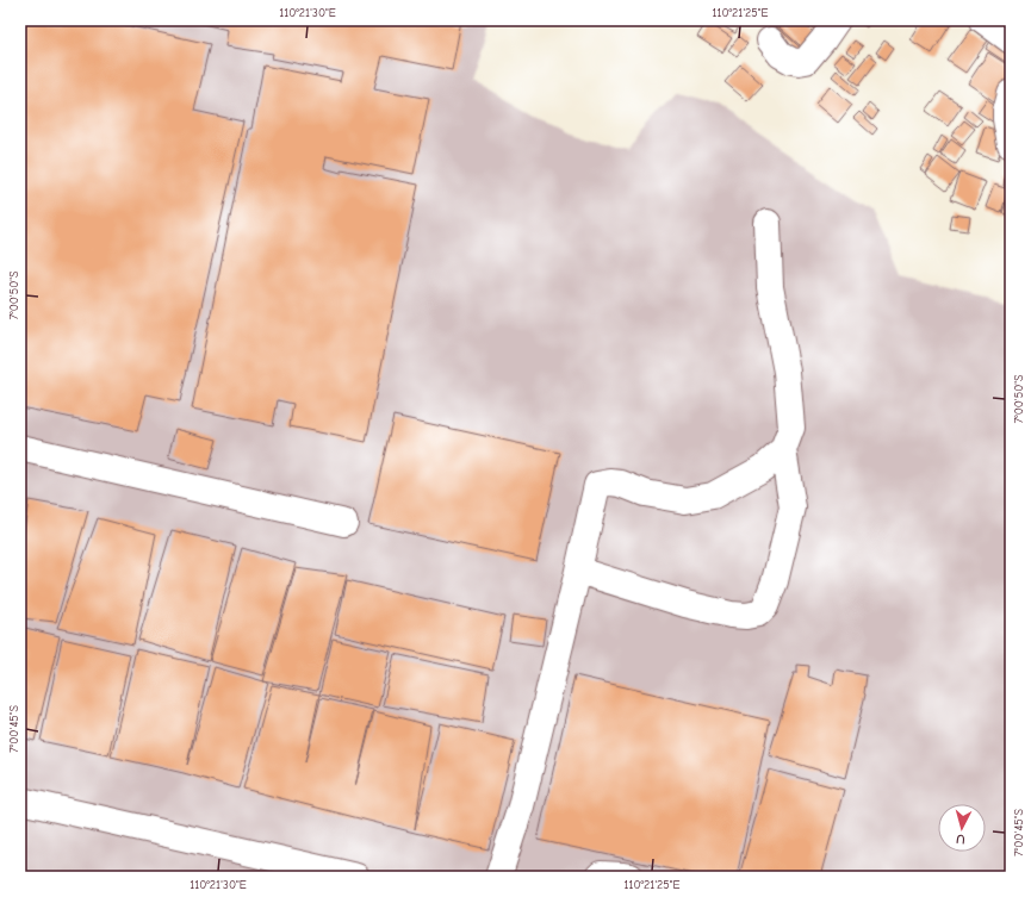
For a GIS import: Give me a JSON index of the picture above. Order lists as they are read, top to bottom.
{
  "north": "bottom",
  "coordinates": [
    "110°21'30\"E",
    "110°21'25\"E",
    "7°00'50\"S",
    "7°00'45\"S"
  ]
}
